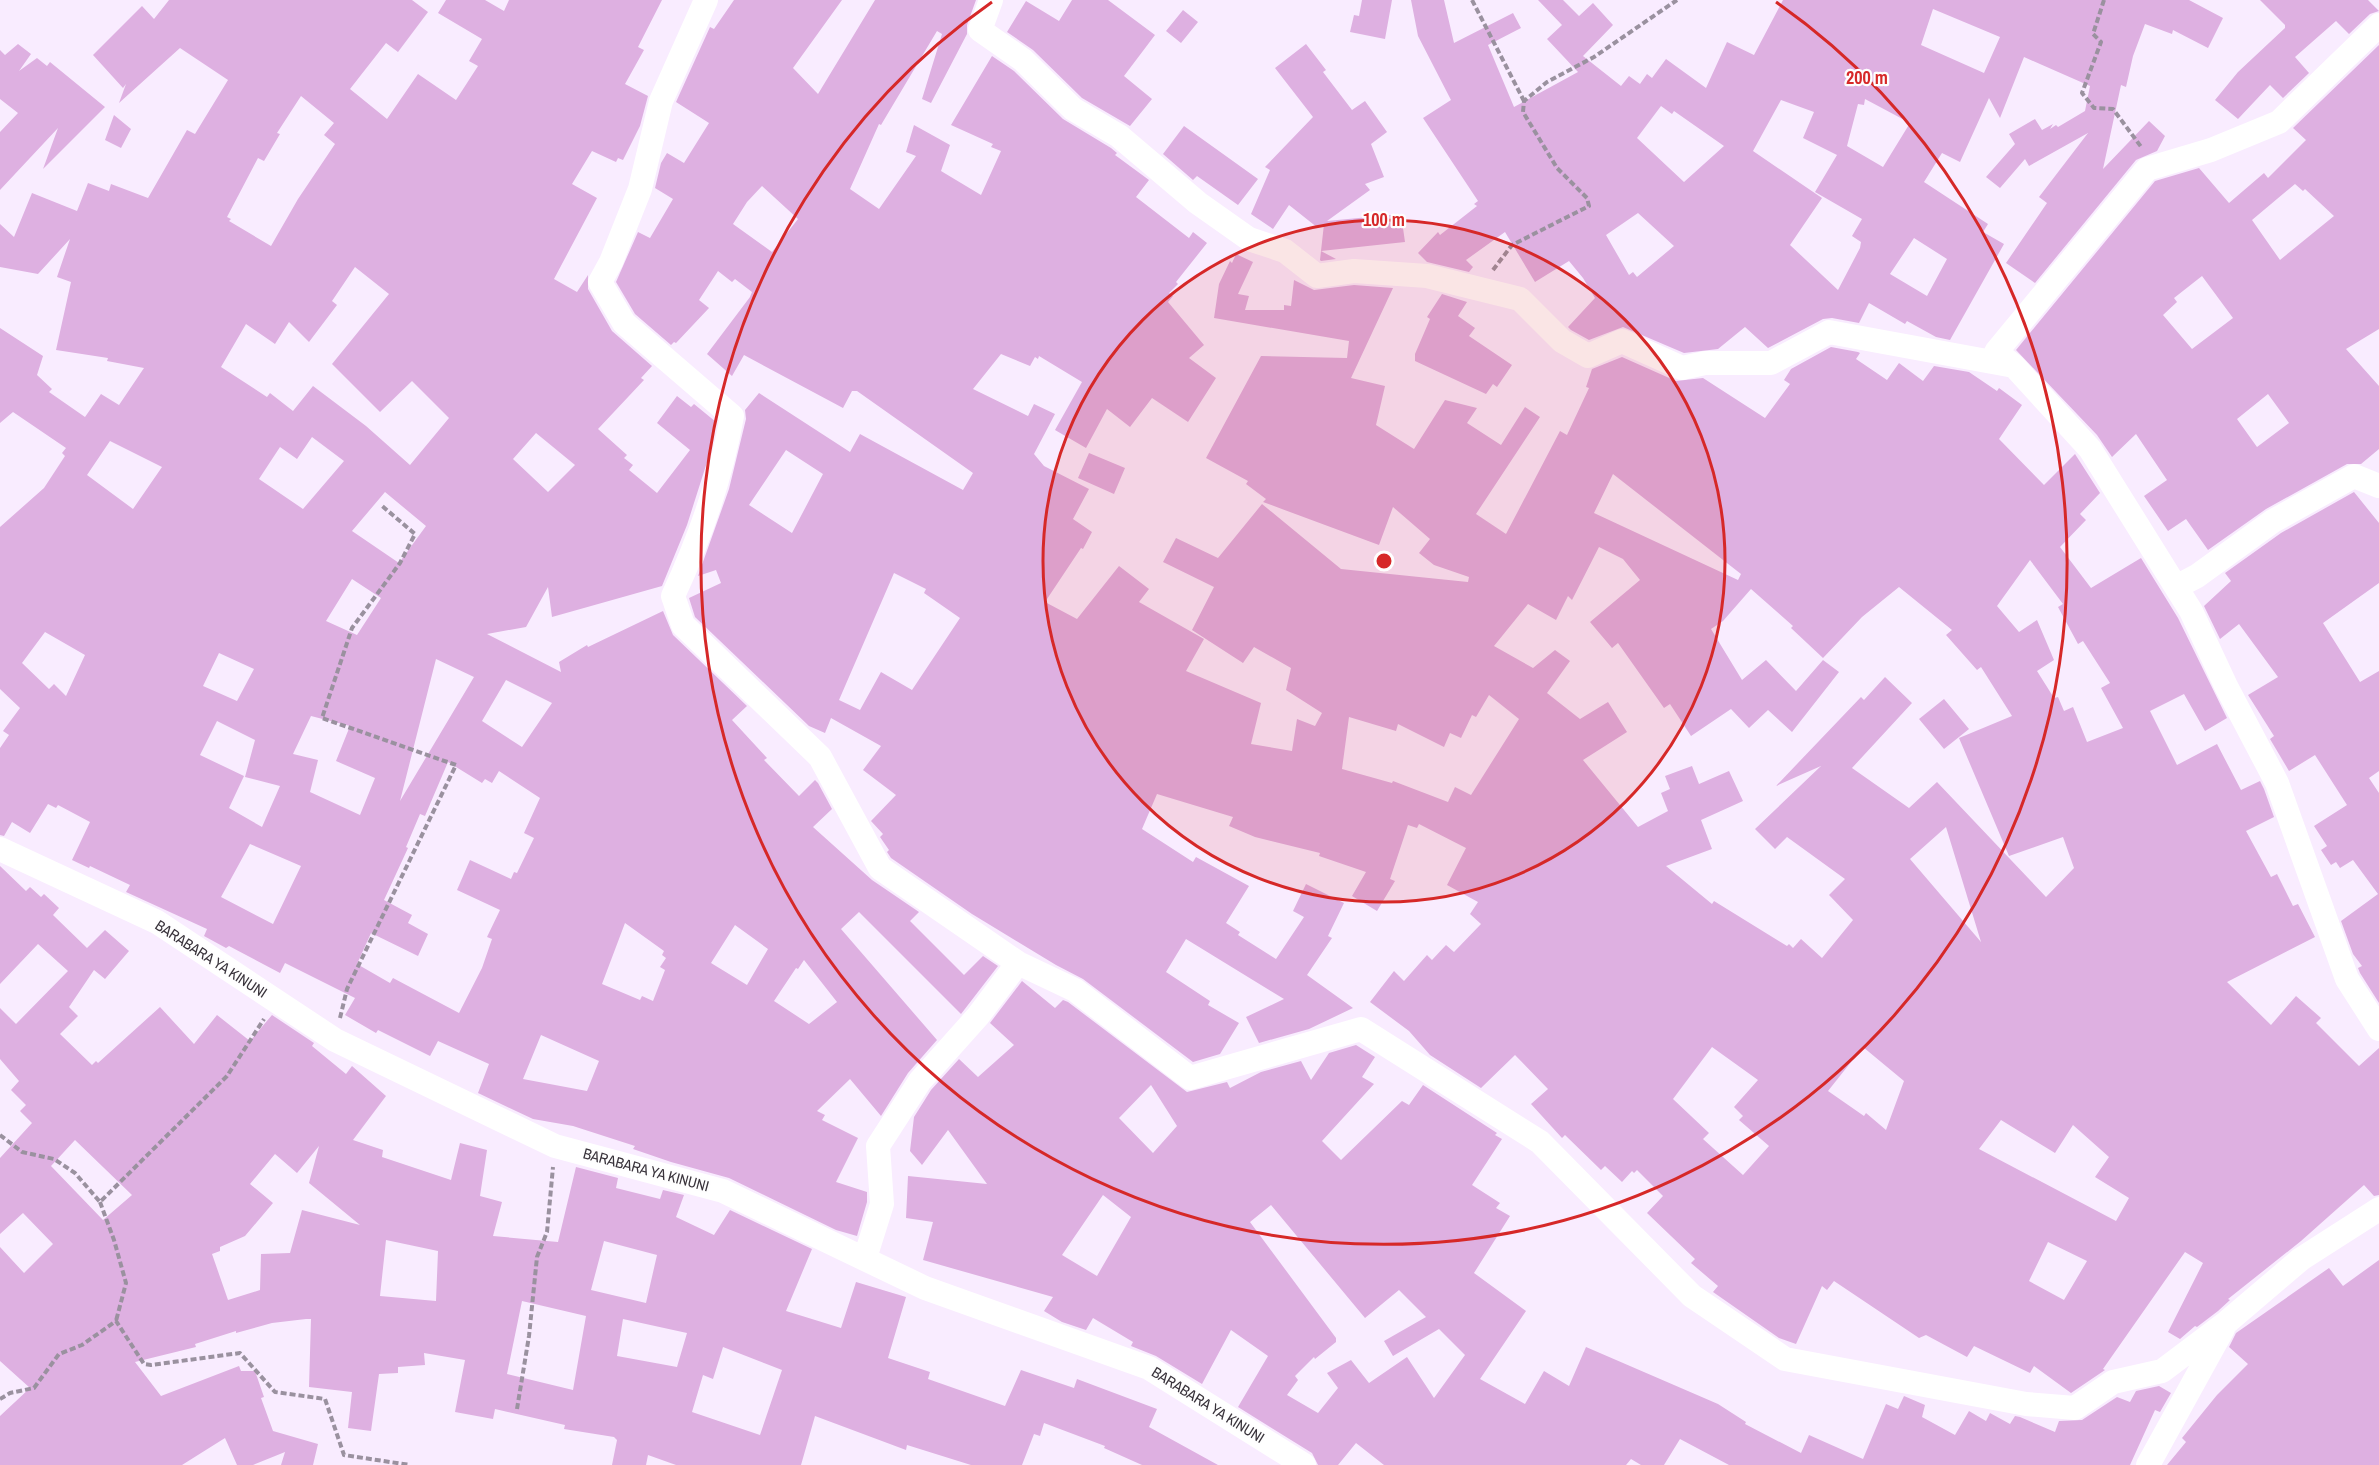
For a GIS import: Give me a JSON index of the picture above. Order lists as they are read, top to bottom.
{
  "streets": {
    "street": ["BARABARA YA KINUNI"]
  },
  "rings": ["200 m", "100 m"]
}
